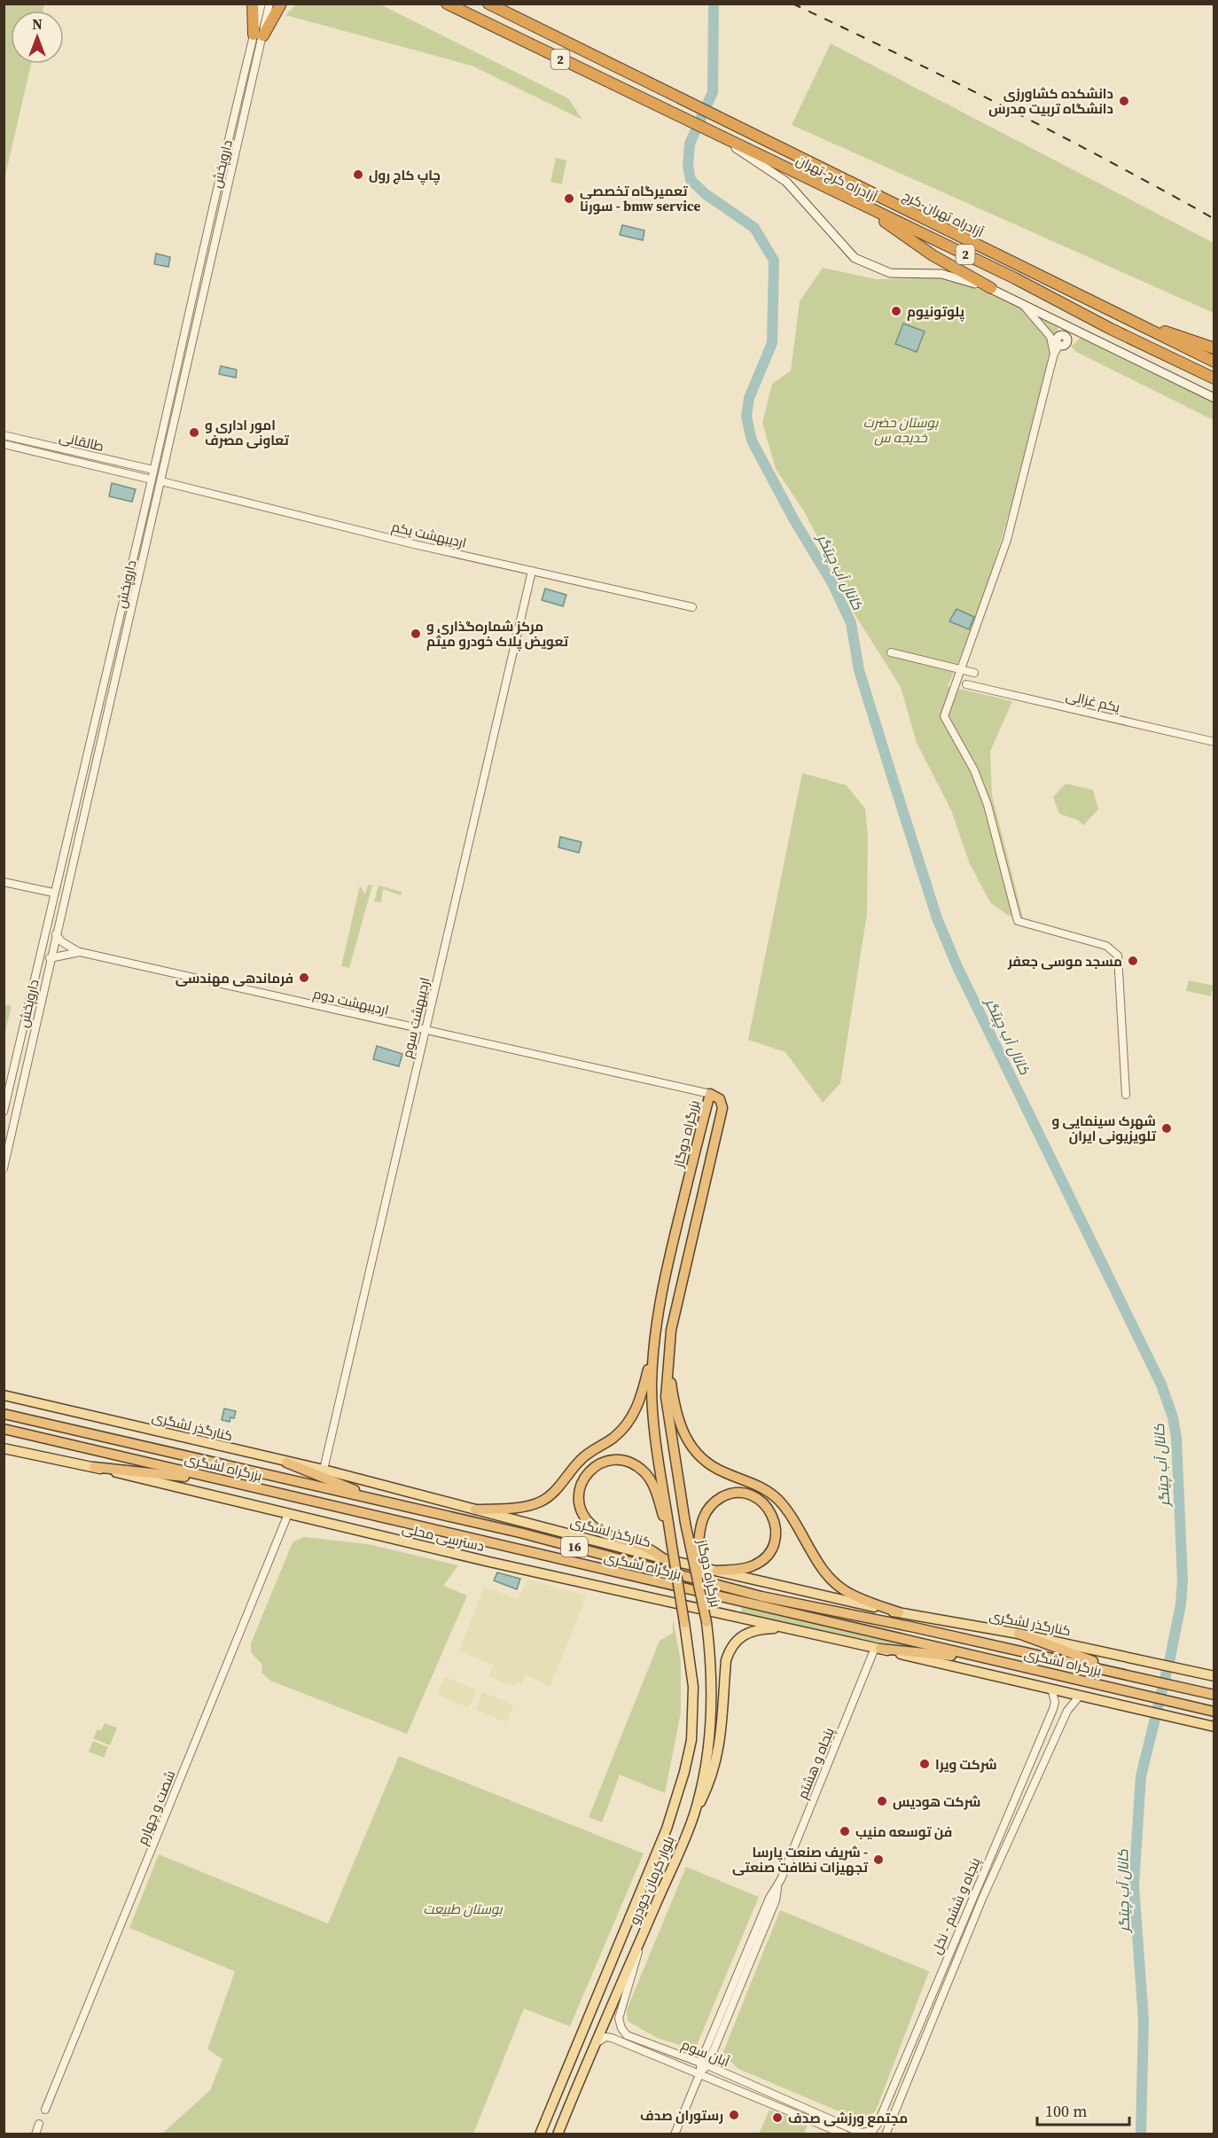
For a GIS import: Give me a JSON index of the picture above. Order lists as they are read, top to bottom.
{
  "streets": {
    "highway": [
      "2",
      "آزادراه کرج-تهران",
      "آزادراه تهران-کرج",
      "بزرگراه دوگاز",
      "بزرگراه لشگری",
      "16"
    ],
    "main road": ["کنارگذر لشگری", "دسترسی محلی", "بلوار کرمان خودرو"],
    "street": [
      "داروپخش",
      "طالقانی",
      "اردیبهشت یکم",
      "یکم غزالی",
      "اردیبهشت دوم",
      "اردیبهشت سوم",
      "پنجاه و هشتم",
      "شصت و چهارم",
      "پنجاه و ششم - نخل",
      "آبان سوم"
    ]
  },
  "crossings": [
    ["داروپخش", "طالقانی"],
    ["داروپخش", "اردیبهشت یکم"],
    ["داروپخش", "اردیبهشت دوم"],
    ["اردیبهشت یکم", "اردیبهشت سوم"],
    ["اردیبهشت دوم", "اردیبهشت سوم"],
    ["اردیبهشت دوم", "بزرگراه دوگاز"],
    ["اردیبهشت سوم", "کنارگذر لشگری"],
    ["بزرگراه دوگاز", "بلوار کرمان خودرو"],
    ["دسترسی محلی", "شصت و چهارم"],
    ["پنجاه و هشتم", "آبان سوم"],
    ["بلوار کرمان خودرو", "آبان سوم"],
    ["پنجاه و ششم - نخل", "آبان سوم"]
  ],
  "water": ["کانال آب چیتگر"],
  "parks": ["بوستان حضرت خدیجه س", "بوستان طبیعت"],
  "places": [
    "دانشکده کشاورزی دانشگاه تربیت مدرس",
    "چاپ کاج رول",
    "تعمیرگاه تخصصی سورنا - bmw service",
    "پلوتونیوم",
    "امور اداری و تعاونی مصرف",
    "مرکز شماره‌گذاری و تعویض پلاک خودرو میثم",
    "مسجد موسی جعفر",
    "فرماندهی مهندسی",
    "شهرک سینمایی و تلویزیونی ایران",
    "شرکت ویرا",
    "شرکت هودیس",
    "فن توسعه منیب",
    "شریف صنعت پارسا - تجهیزات نظافت صنعتی",
    "رستوران صدف",
    "مجتمع ورزشی صدف"
  ],
  "scale_bar": "100 m",
  "north": "top"
}
